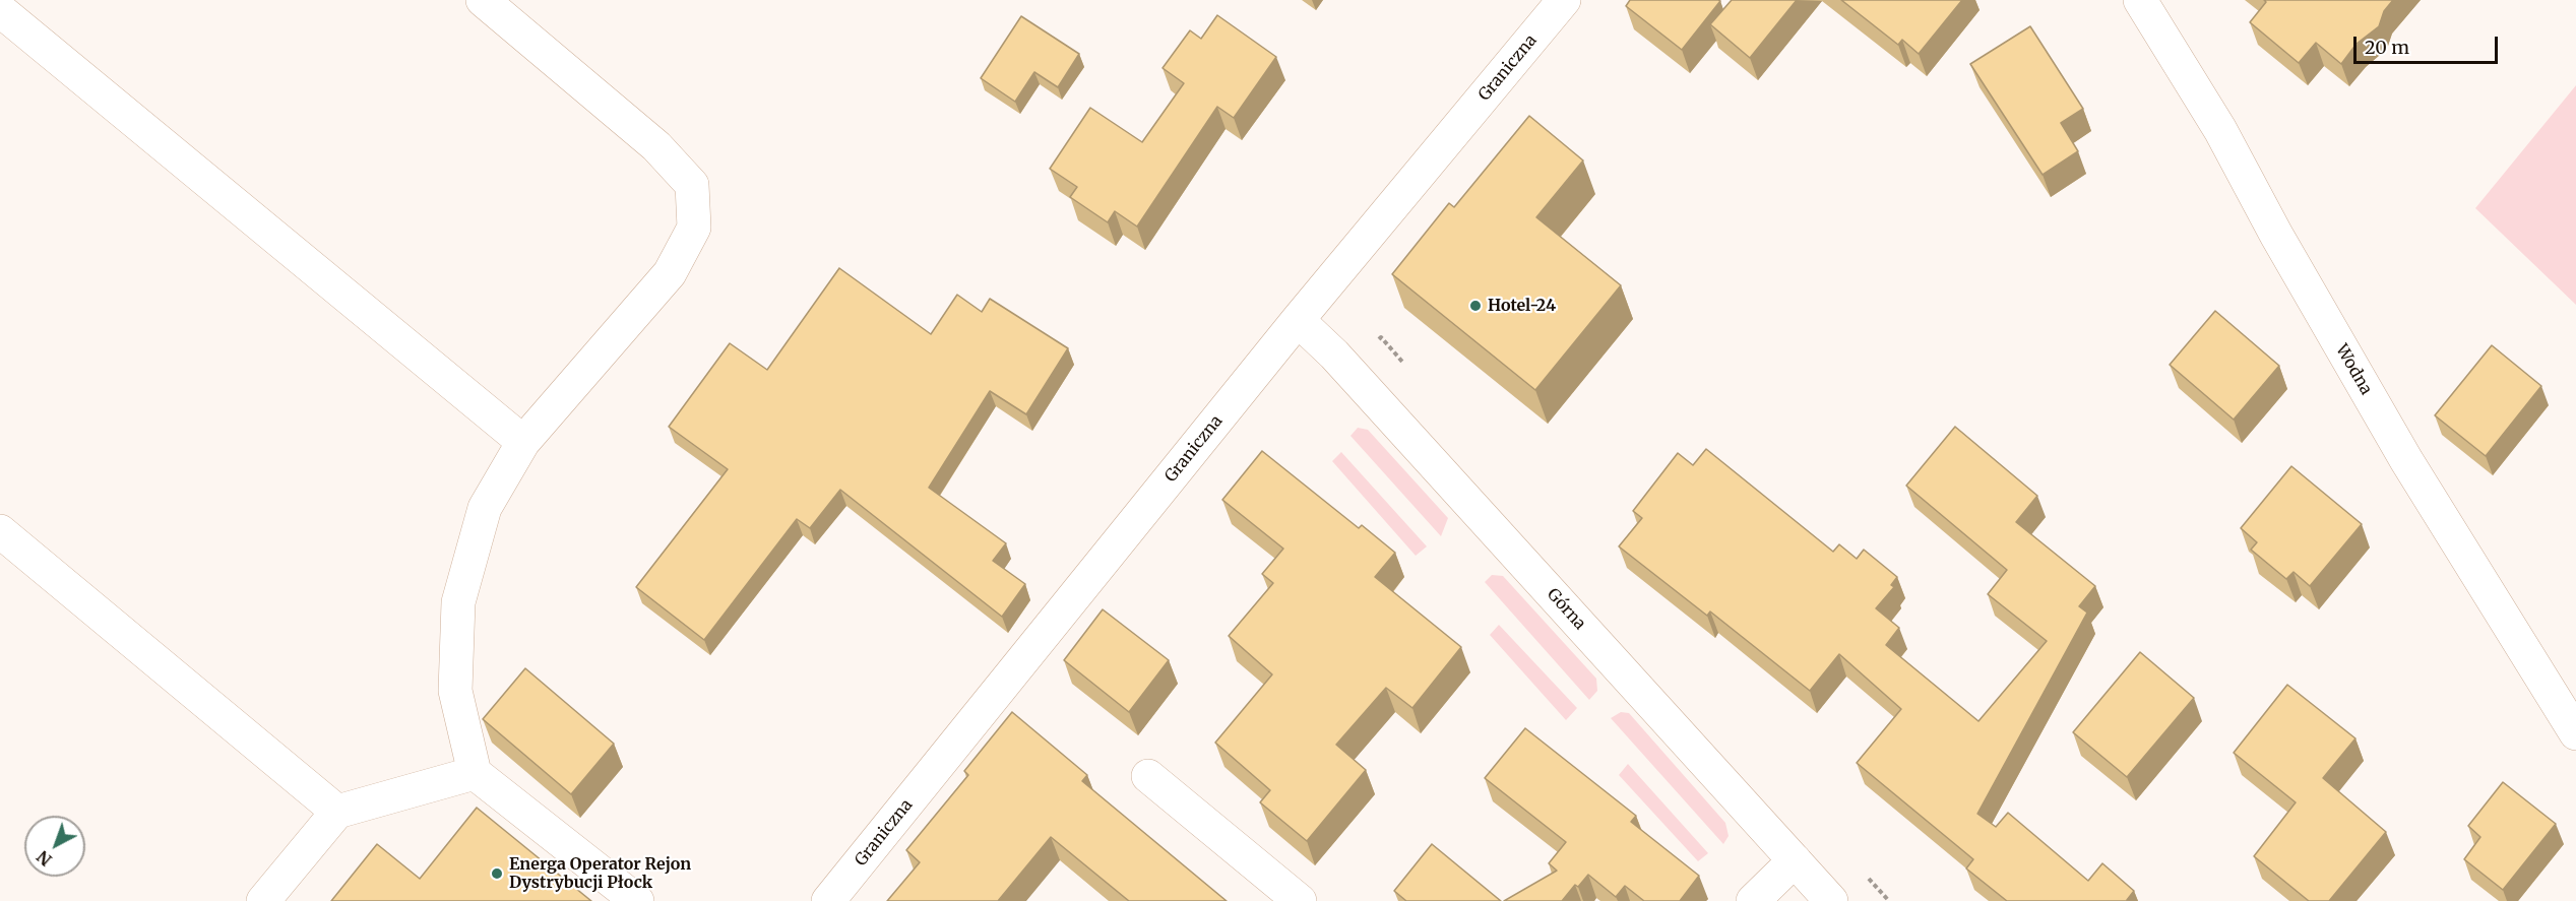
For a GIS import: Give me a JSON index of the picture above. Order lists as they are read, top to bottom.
{
  "streets": {
    "street": ["Graniczna", "Wodna", "Górna"]
  },
  "crossings": [
    ["Graniczna", "Górna"]
  ],
  "places": ["Hotel-24", "Energa Operator Rejon Dystrybucji Płock"],
  "scale_bar": "20 m",
  "north": "bottom left"
}
